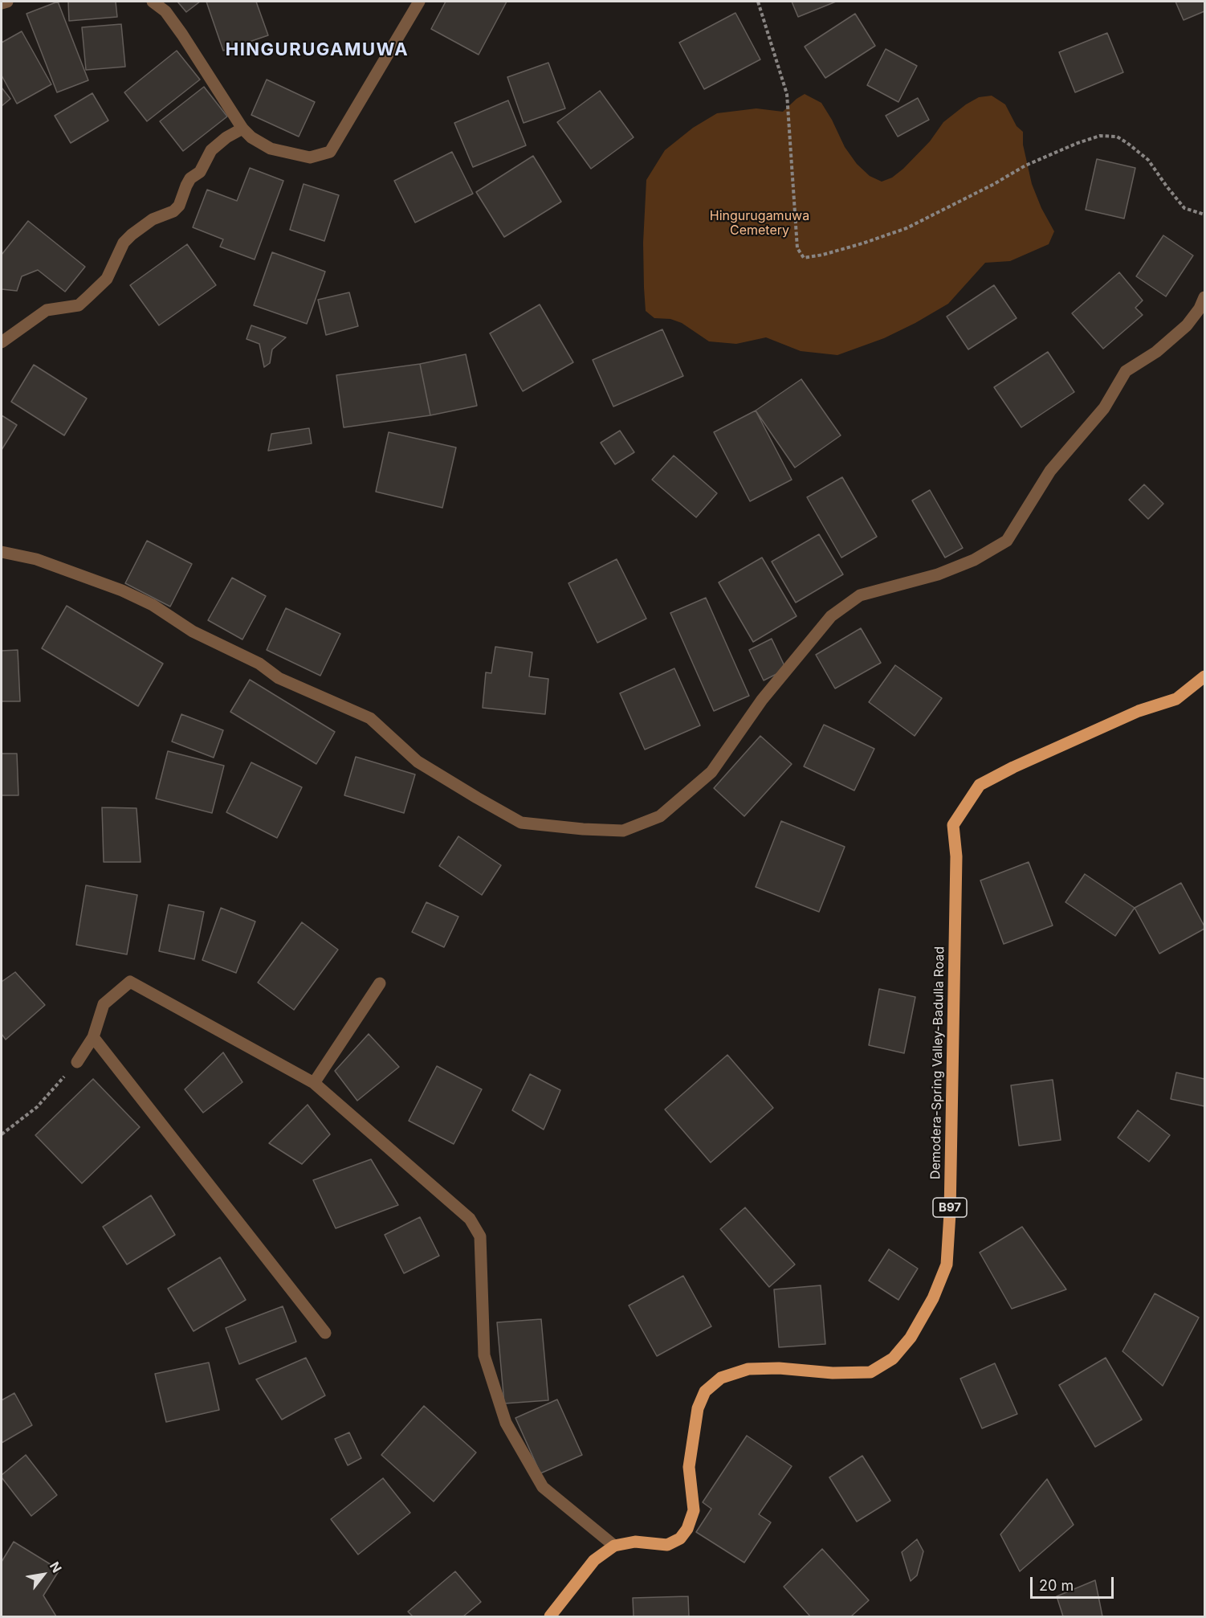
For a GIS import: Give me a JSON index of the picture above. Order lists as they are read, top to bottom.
{
  "streets": {
    "main road": ["Demodera-Spring Valley-Badulla Road", "B97"]
  },
  "districts": ["HINGURUGAMUWA"],
  "parks": ["Hingurugamuwa Cemetery"],
  "scale_bar": "20 m",
  "north": "top right"
}
